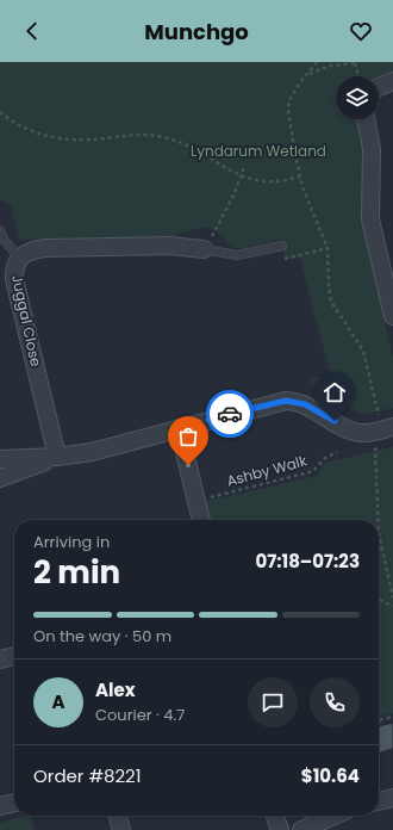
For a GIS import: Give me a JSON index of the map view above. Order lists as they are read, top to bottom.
{
  "streets": {
    "street": ["Juggal Close"],
    "path": ["Ashby Walk"]
  },
  "parks": ["Lyndarum Wetland"],
  "page": {
    "header": "Munchgo",
    "heading": ["2 min", "Arriving in", "07:18–07:23"],
    "panel": [
      "Alex",
      "Courier · 4.7",
      "Order #8221",
      "$10.64"
    ],
    "bar": "On the way · 50 m",
    "round": "A"
  }
}
